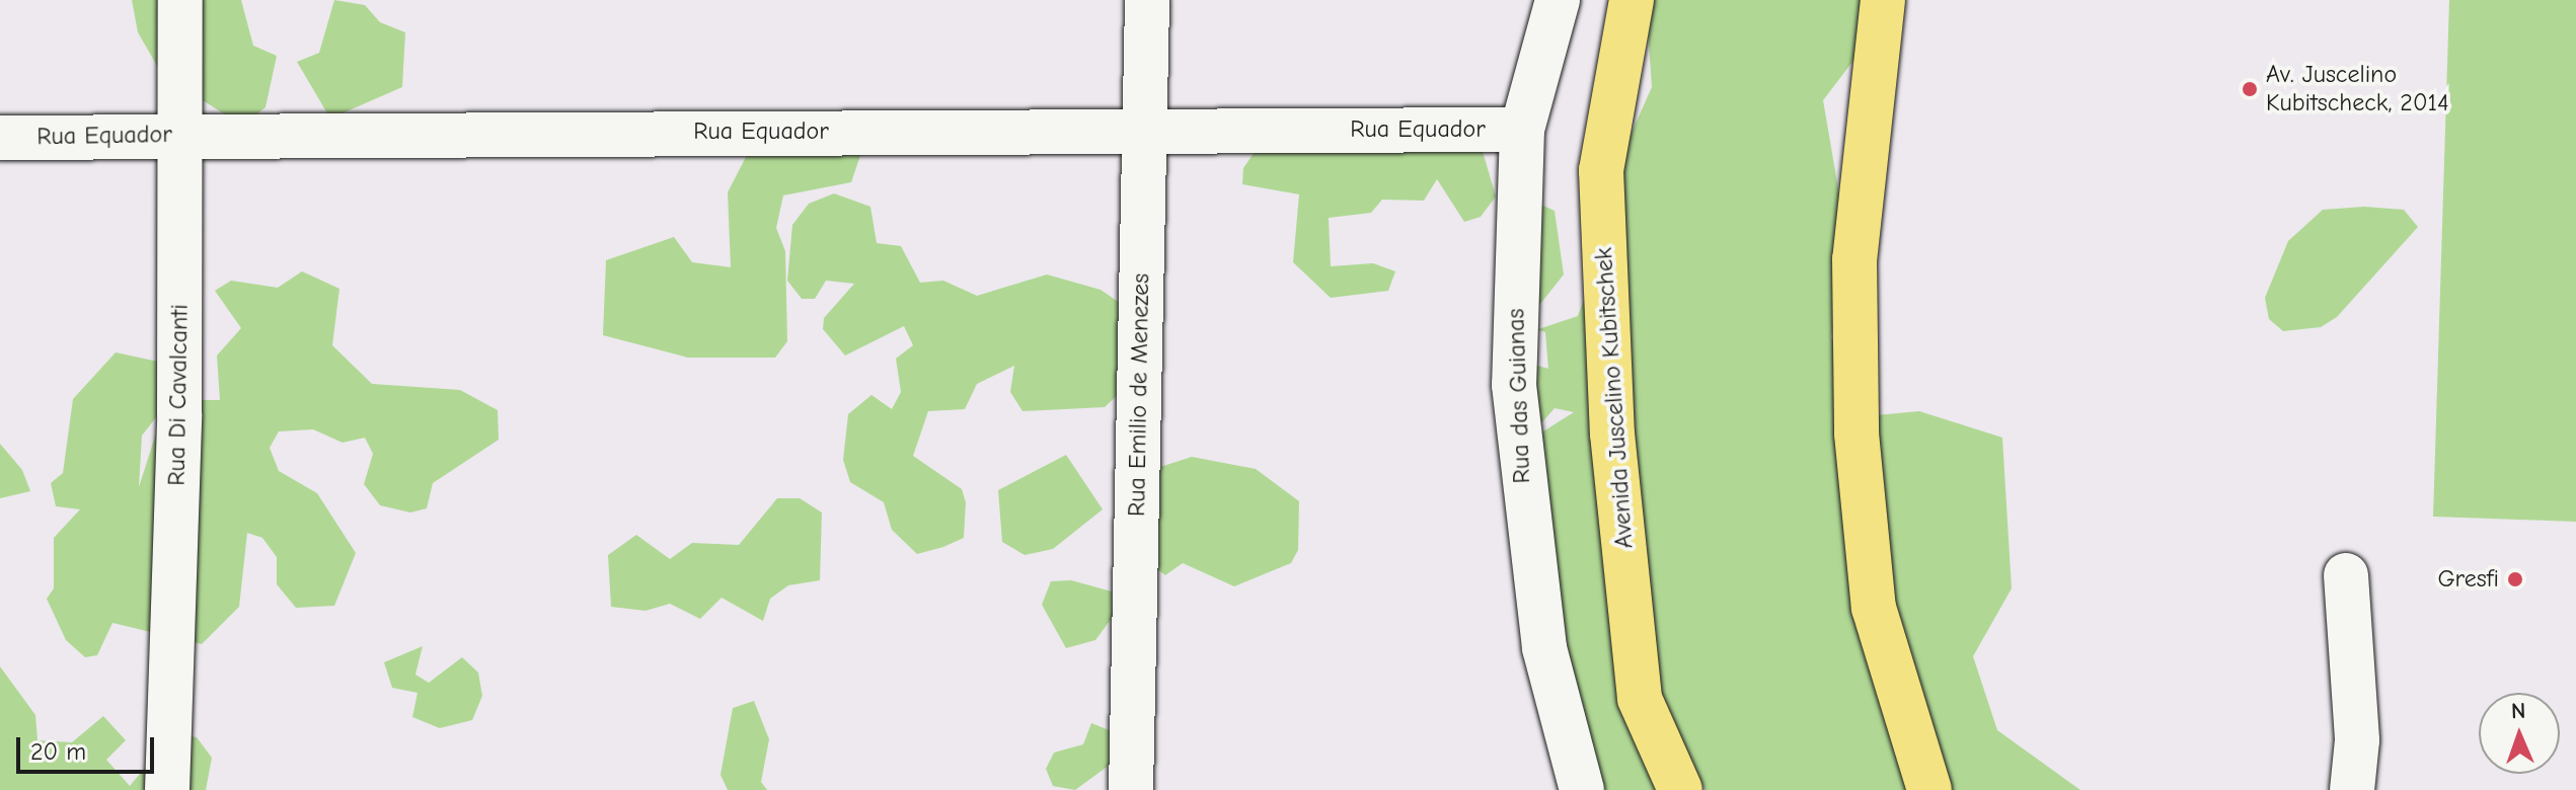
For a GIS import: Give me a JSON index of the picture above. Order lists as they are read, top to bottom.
{
  "streets": {
    "main road": ["Avenida Juscelino Kubitschek"],
    "street": [
      "Rua Equador",
      "Rua Di Cavalcanti",
      "Rua Emilio de Menezes",
      "Rua das Guianas"
    ]
  },
  "crossings": [
    ["Rua Equador", "Rua Di Cavalcanti"],
    ["Rua Equador", "Rua Emilio de Menezes"],
    ["Rua Equador", "Rua das Guianas"]
  ],
  "places": ["Av. Juscelino Kubitscheck, 2014", "Gresfi"],
  "scale_bar": "20 m",
  "north": "top"
}
